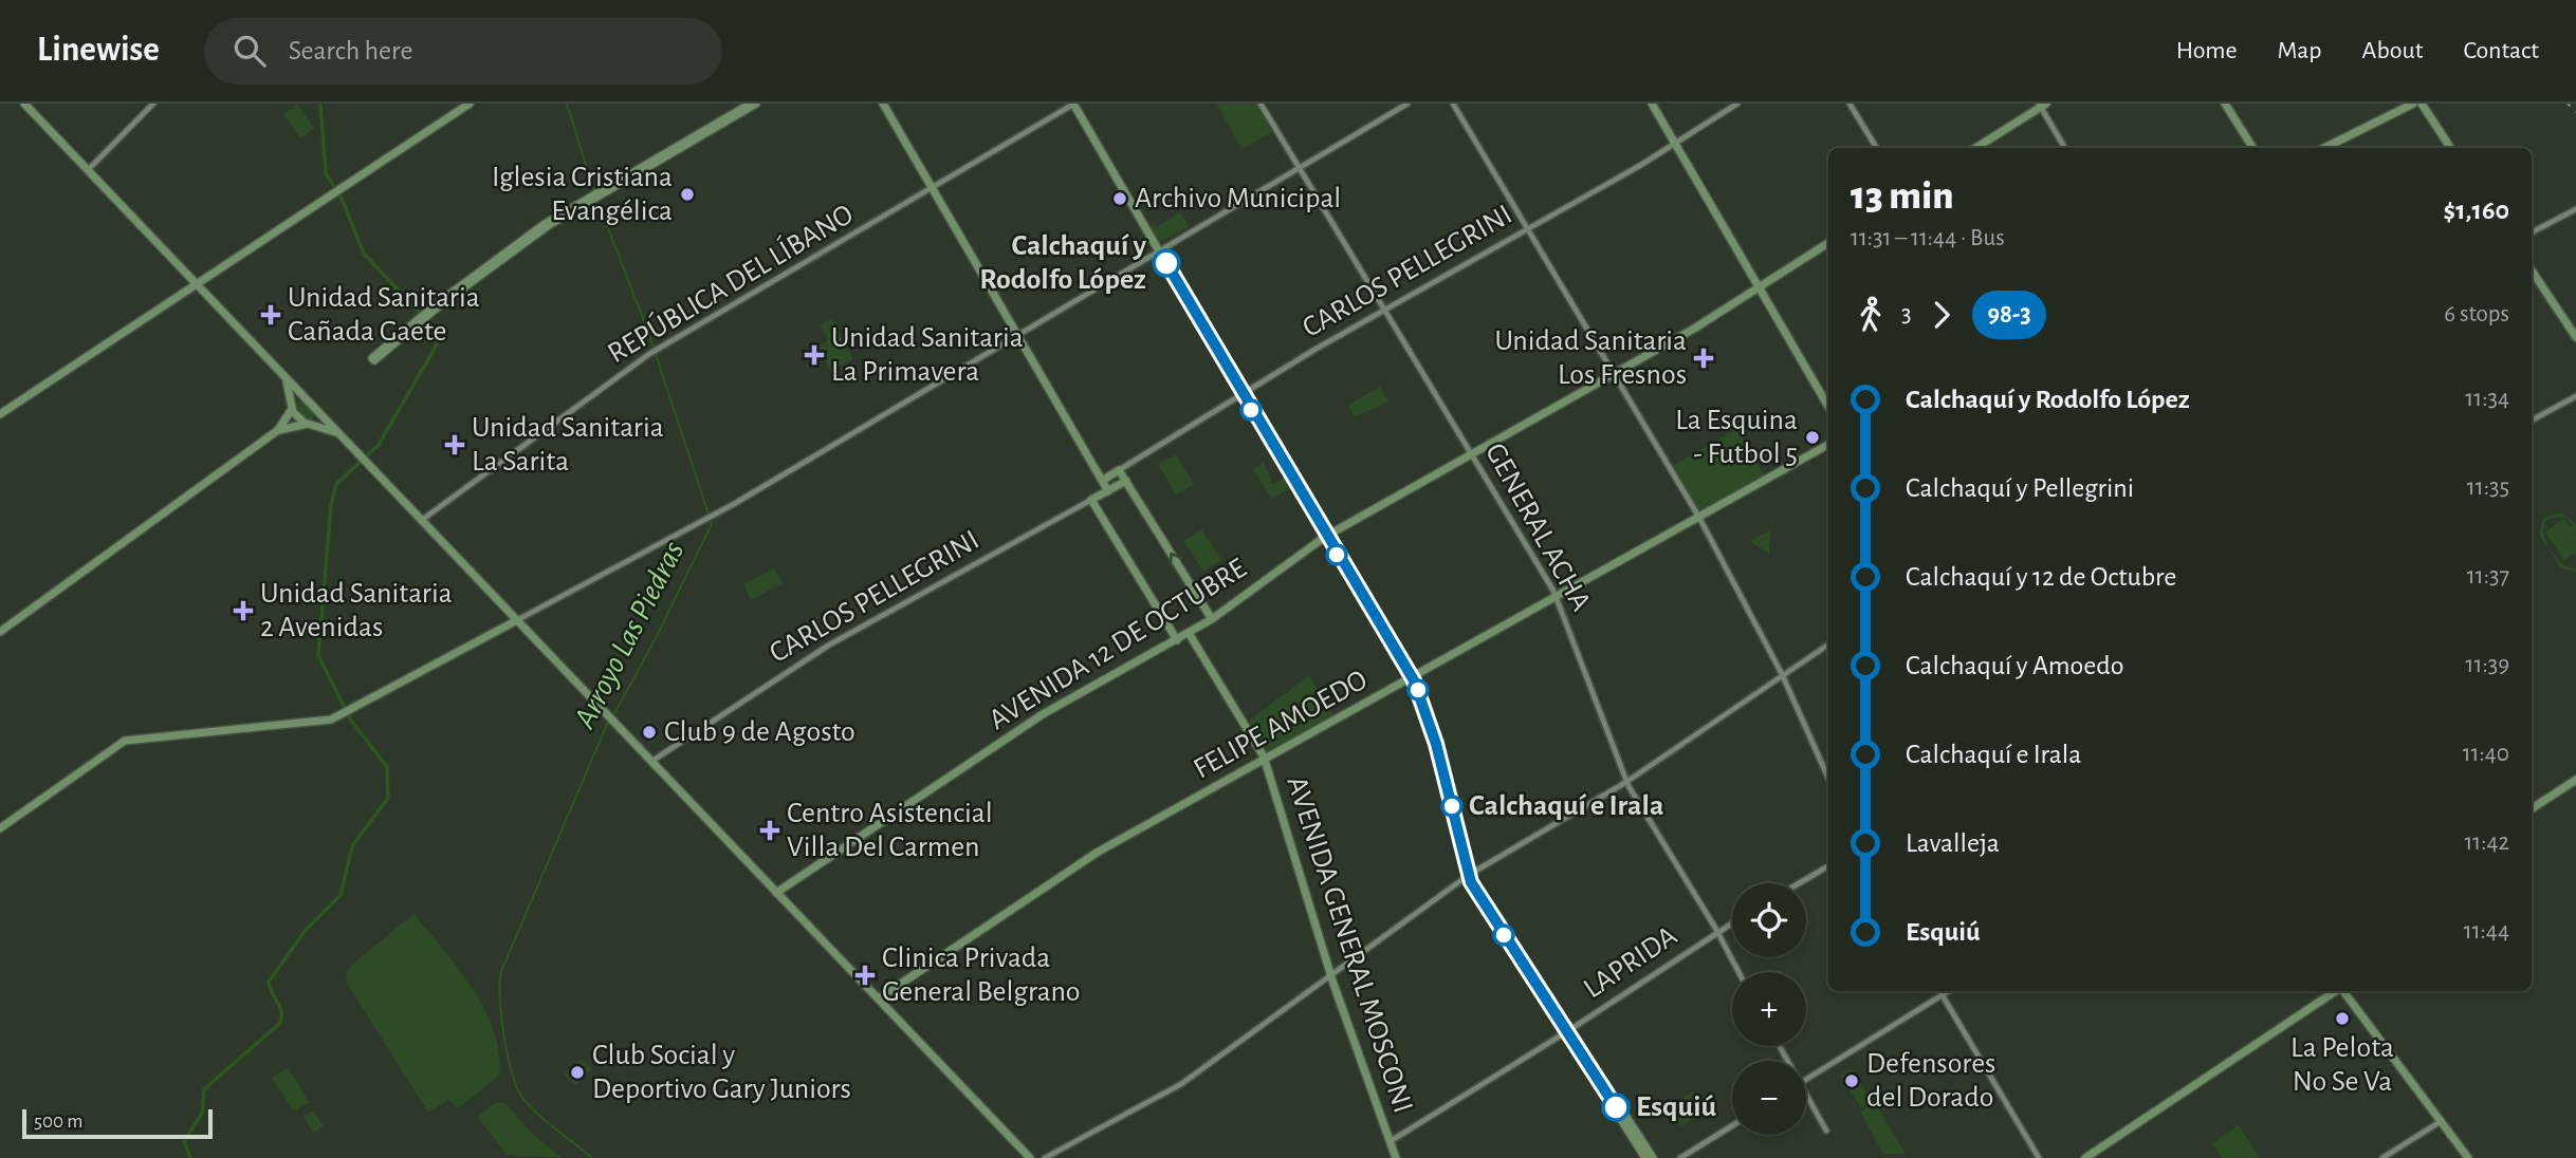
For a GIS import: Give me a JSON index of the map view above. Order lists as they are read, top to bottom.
{
  "streets": {
    "main road": [
      "CARLOS PELLEGRINI",
      "AVENIDA 12 DE OCTUBRE",
      "FELIPE AMOEDO",
      "AVENIDA GENERAL MOSCONI"
    ],
    "street": ["REPÚBLICA DEL LÍBANO", "GENERAL ACHA", "LAPRIDA"]
  },
  "crossings": [
    ["CARLOS PELLEGRINI", "GENERAL ACHA"],
    ["GENERAL ACHA", "AVENIDA 12 DE OCTUBRE"],
    ["GENERAL ACHA", "FELIPE AMOEDO"],
    ["GENERAL ACHA", "LAPRIDA"],
    ["AVENIDA 12 DE OCTUBRE", "AVENIDA GENERAL MOSCONI"],
    ["FELIPE AMOEDO", "AVENIDA GENERAL MOSCONI"],
    ["AVENIDA GENERAL MOSCONI", "LAPRIDA"]
  ],
  "water": ["Arroyo Las Piedras"],
  "places": {
    "other": [
      "Iglesia Cristiana Evangélica",
      "Archivo Municipal",
      "Calchaquí y Rodolfo López",
      "La Esquina - Futbol 5",
      "Club 9 de Agosto",
      "Calchaquí e Irala",
      "La Pelota No Se Va",
      "Club Social y Deportivo Gary Juniors",
      "Defensores del Dorado",
      "Esquiú"
    ],
    "health": [
      "Unidad Sanitaria Cañada Gaete",
      "Unidad Sanitaria La Primavera",
      "Unidad Sanitaria Los Fresnos",
      "Unidad Sanitaria La Sarita",
      "Unidad Sanitaria 2 Avenidas",
      "Centro Asistencial Villa Del Carmen",
      "Clinica Privada General Belgrano"
    ]
  },
  "lines": ["bus line 98-3"],
  "scale_bar": "500 m",
  "page": {
    "header": "Linewise",
    "search": "Search here",
    "nav": [
      "Home",
      "Map",
      "About",
      "Contact"
    ],
    "heading": ["13 min", "11:31 – 11:44 · Bus", "$1,160"],
    "legs": ["3", "98-3", "6 stops"],
    "list": [
      {
        "name": "Calchaquí y Rodolfo López",
        "value": "11:34"
      },
      {
        "name": "Calchaquí y Pellegrini",
        "value": "11:35"
      },
      {
        "name": "Calchaquí y 12 de Octubre",
        "value": "11:37"
      },
      {
        "name": "Calchaquí y Amoedo",
        "value": "11:39"
      },
      {
        "name": "Calchaquí e Irala",
        "value": "11:40"
      },
      {
        "name": "Lavalleja",
        "value": "11:42"
      },
      {
        "name": "Esquiú",
        "value": "11:44"
      }
    ],
    "map_buttons": ["+", "−"],
    "scale": "500 m"
  }
}
